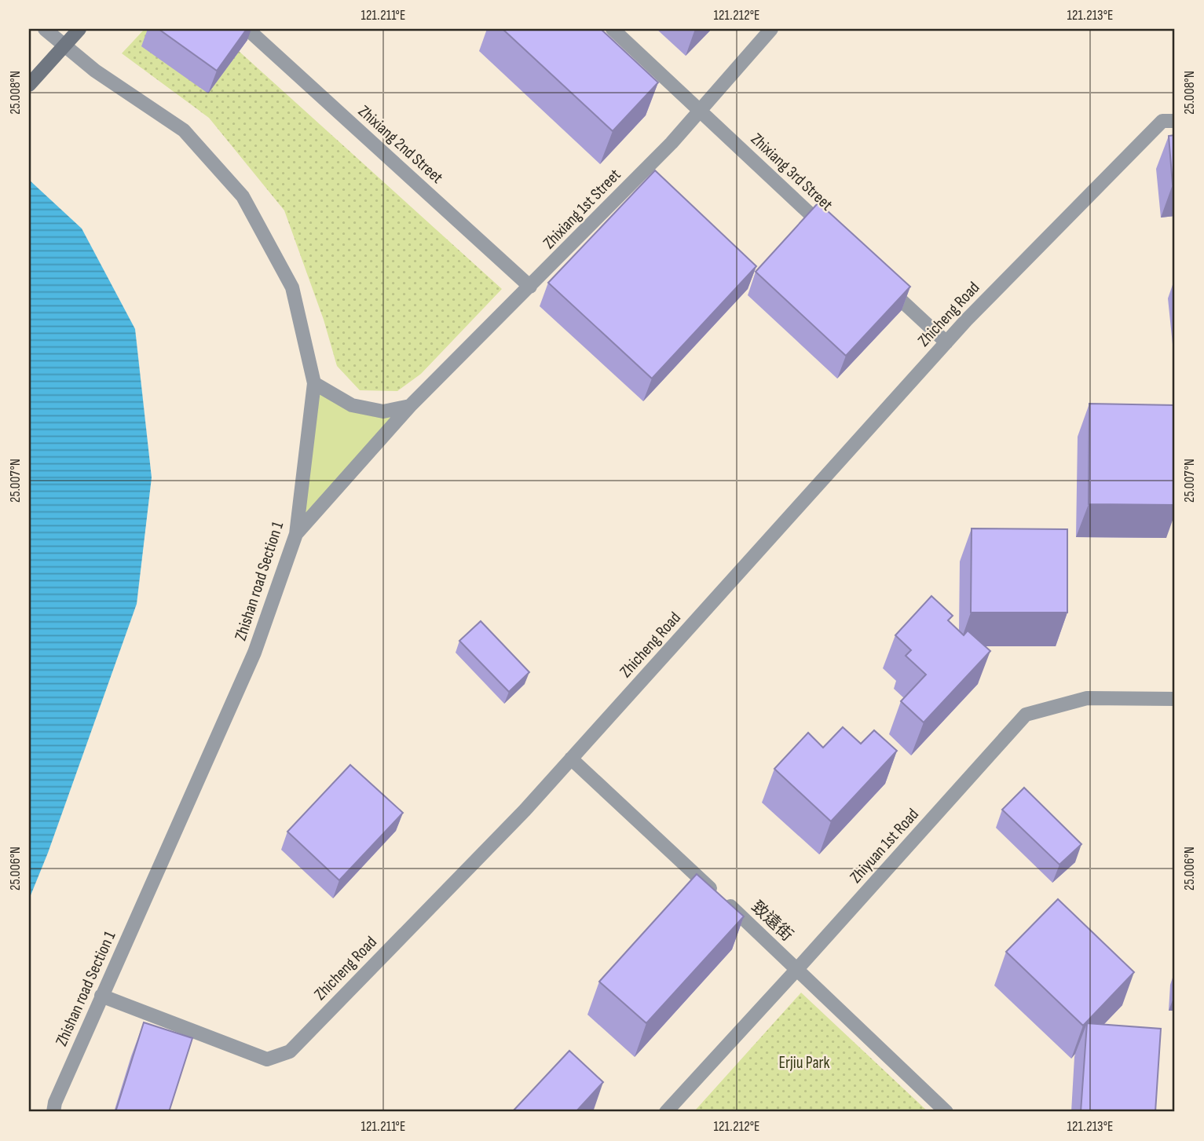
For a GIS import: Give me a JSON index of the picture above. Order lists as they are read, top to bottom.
{
  "streets": {
    "street": [
      "Zhixiang 2nd Street",
      "Zhixiang 3rd Street",
      "Zhixiang 1st Street",
      "Zhicheng Road",
      "Zhishan road Section 1",
      "Zhiyuan 1st Road",
      "致遠街"
    ]
  },
  "crossings": [
    ["Zhixiang 2nd Street", "Zhixiang 1st Street"],
    ["Zhixiang 3rd Street", "Zhixiang 1st Street"],
    ["Zhixiang 1st Street", "Zhishan road Section 1"],
    ["Zhicheng Road", "Zhishan road Section 1"],
    ["Zhicheng Road", "致遠街"],
    ["Zhiyuan 1st Road", "致遠街"]
  ],
  "parks": ["Erjiu Park"],
  "coordinates": [
    "121.211°E",
    "121.212°E",
    "121.213°E",
    "25.008°N",
    "25.007°N",
    "25.006°N"
  ]
}
